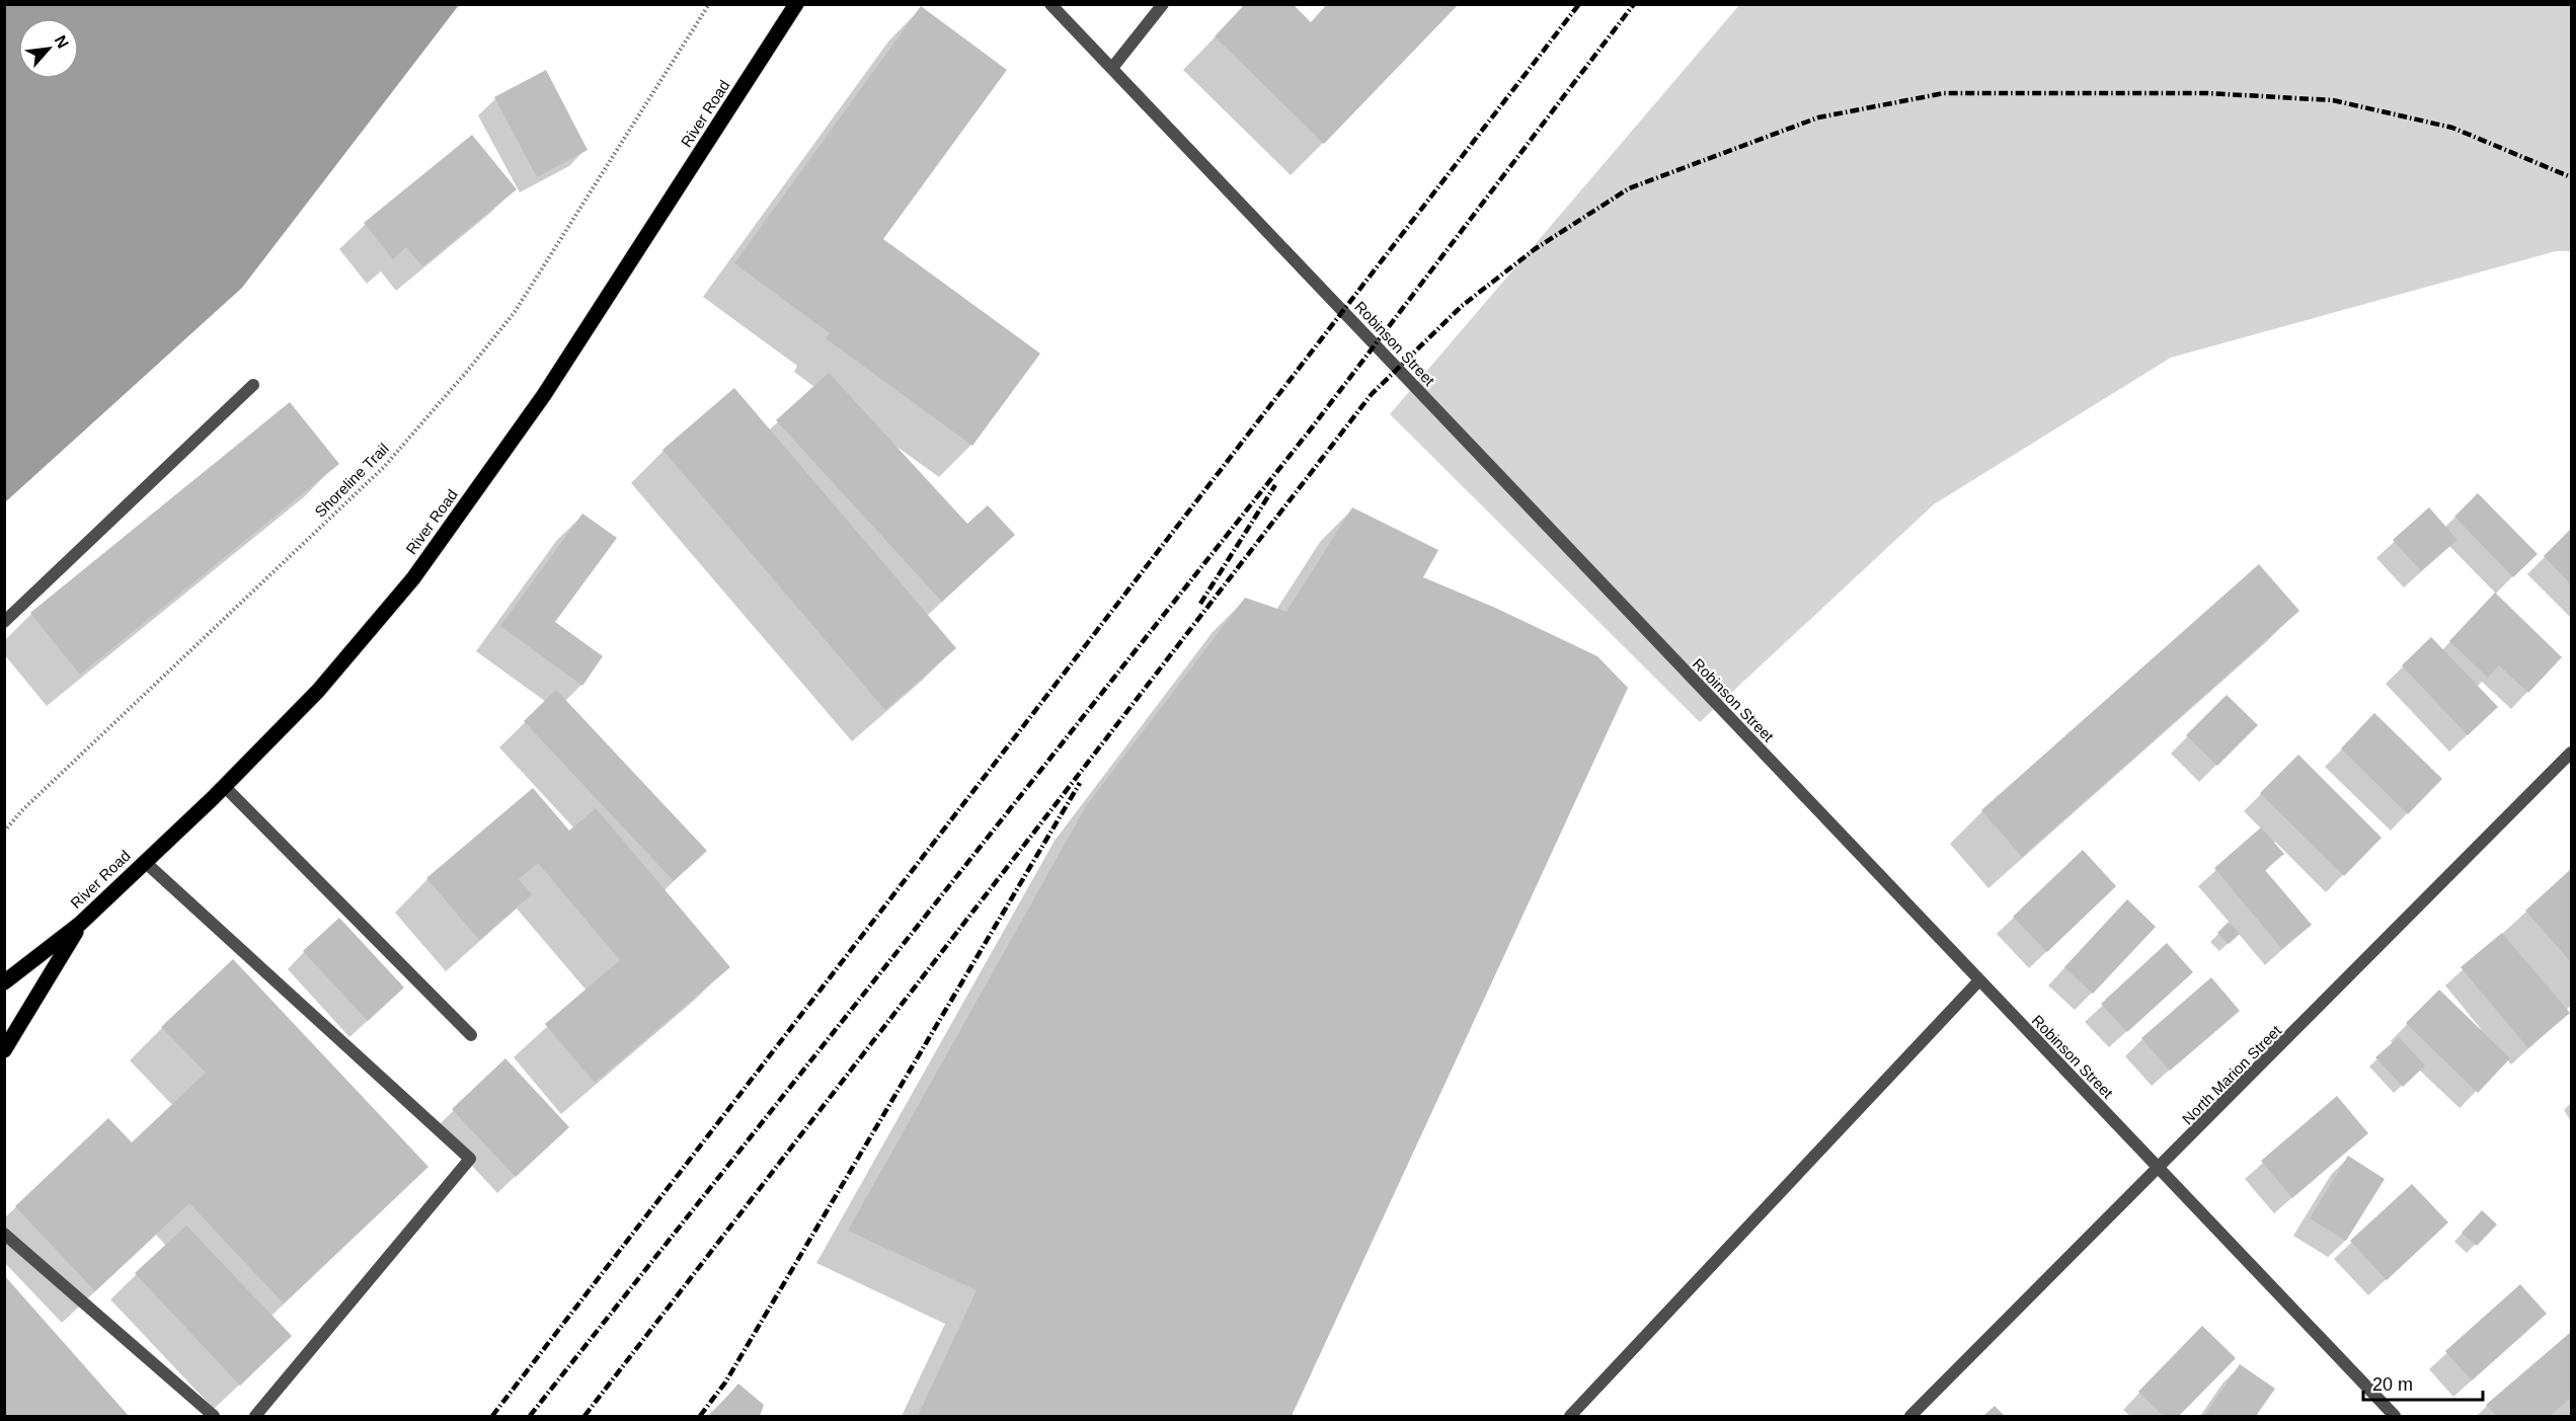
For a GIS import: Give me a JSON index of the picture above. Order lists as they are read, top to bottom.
{
  "streets": {
    "main road": ["River Road"],
    "street": ["Robinson Street", "North Marion Street"],
    "path": ["Shoreline Trail"]
  },
  "crossings": [
    ["Robinson Street", "North Marion Street"]
  ],
  "scale_bar": "20 m",
  "north": "top right"
}
